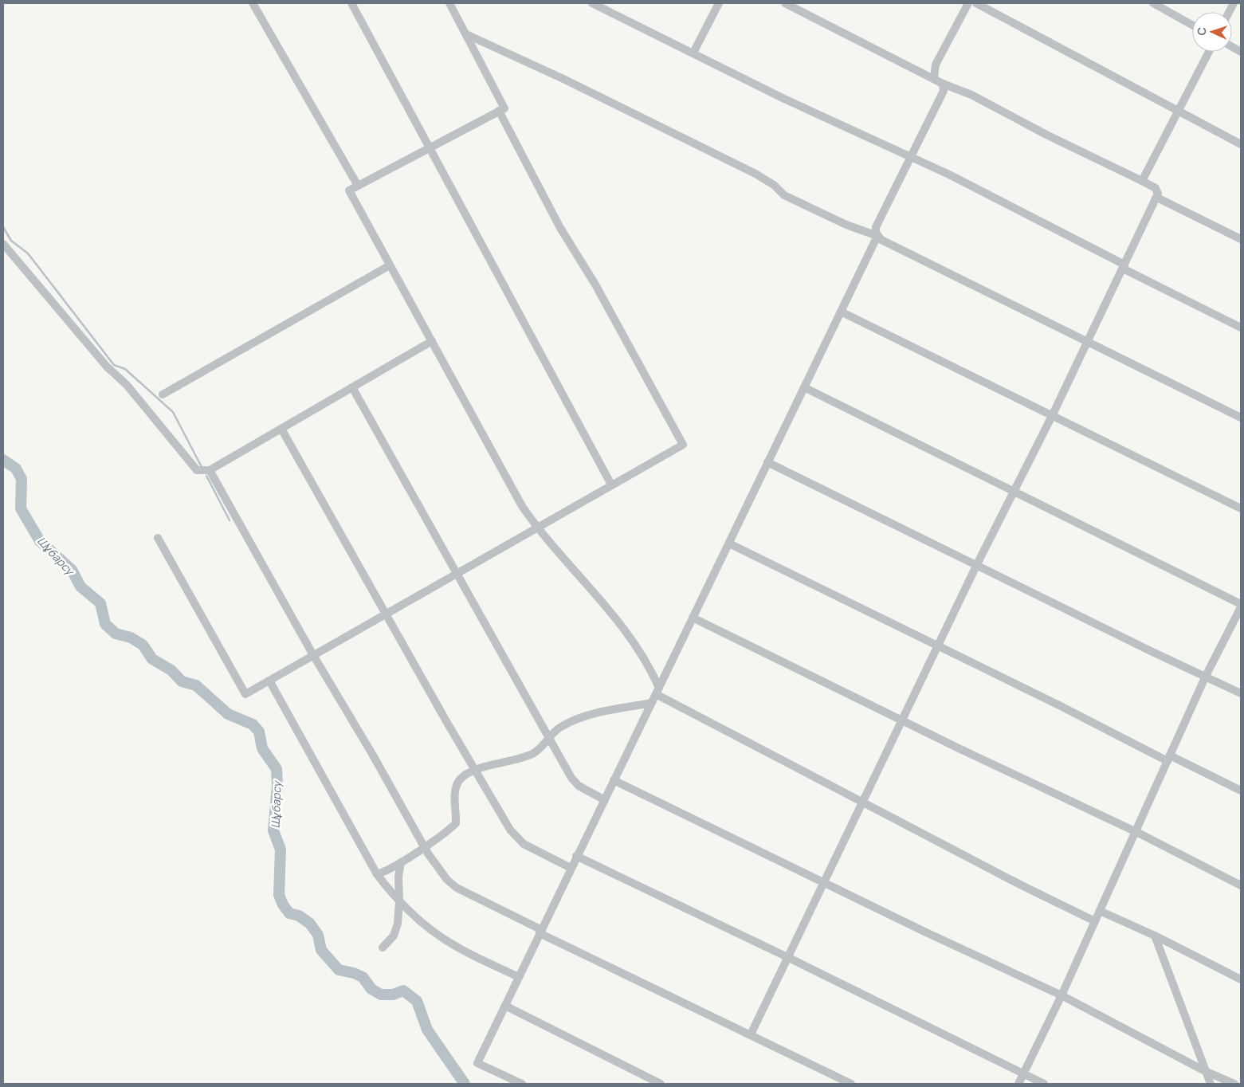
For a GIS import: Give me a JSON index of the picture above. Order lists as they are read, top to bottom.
{
  "water": ["Шұбарсу"],
  "north": "left"
}
